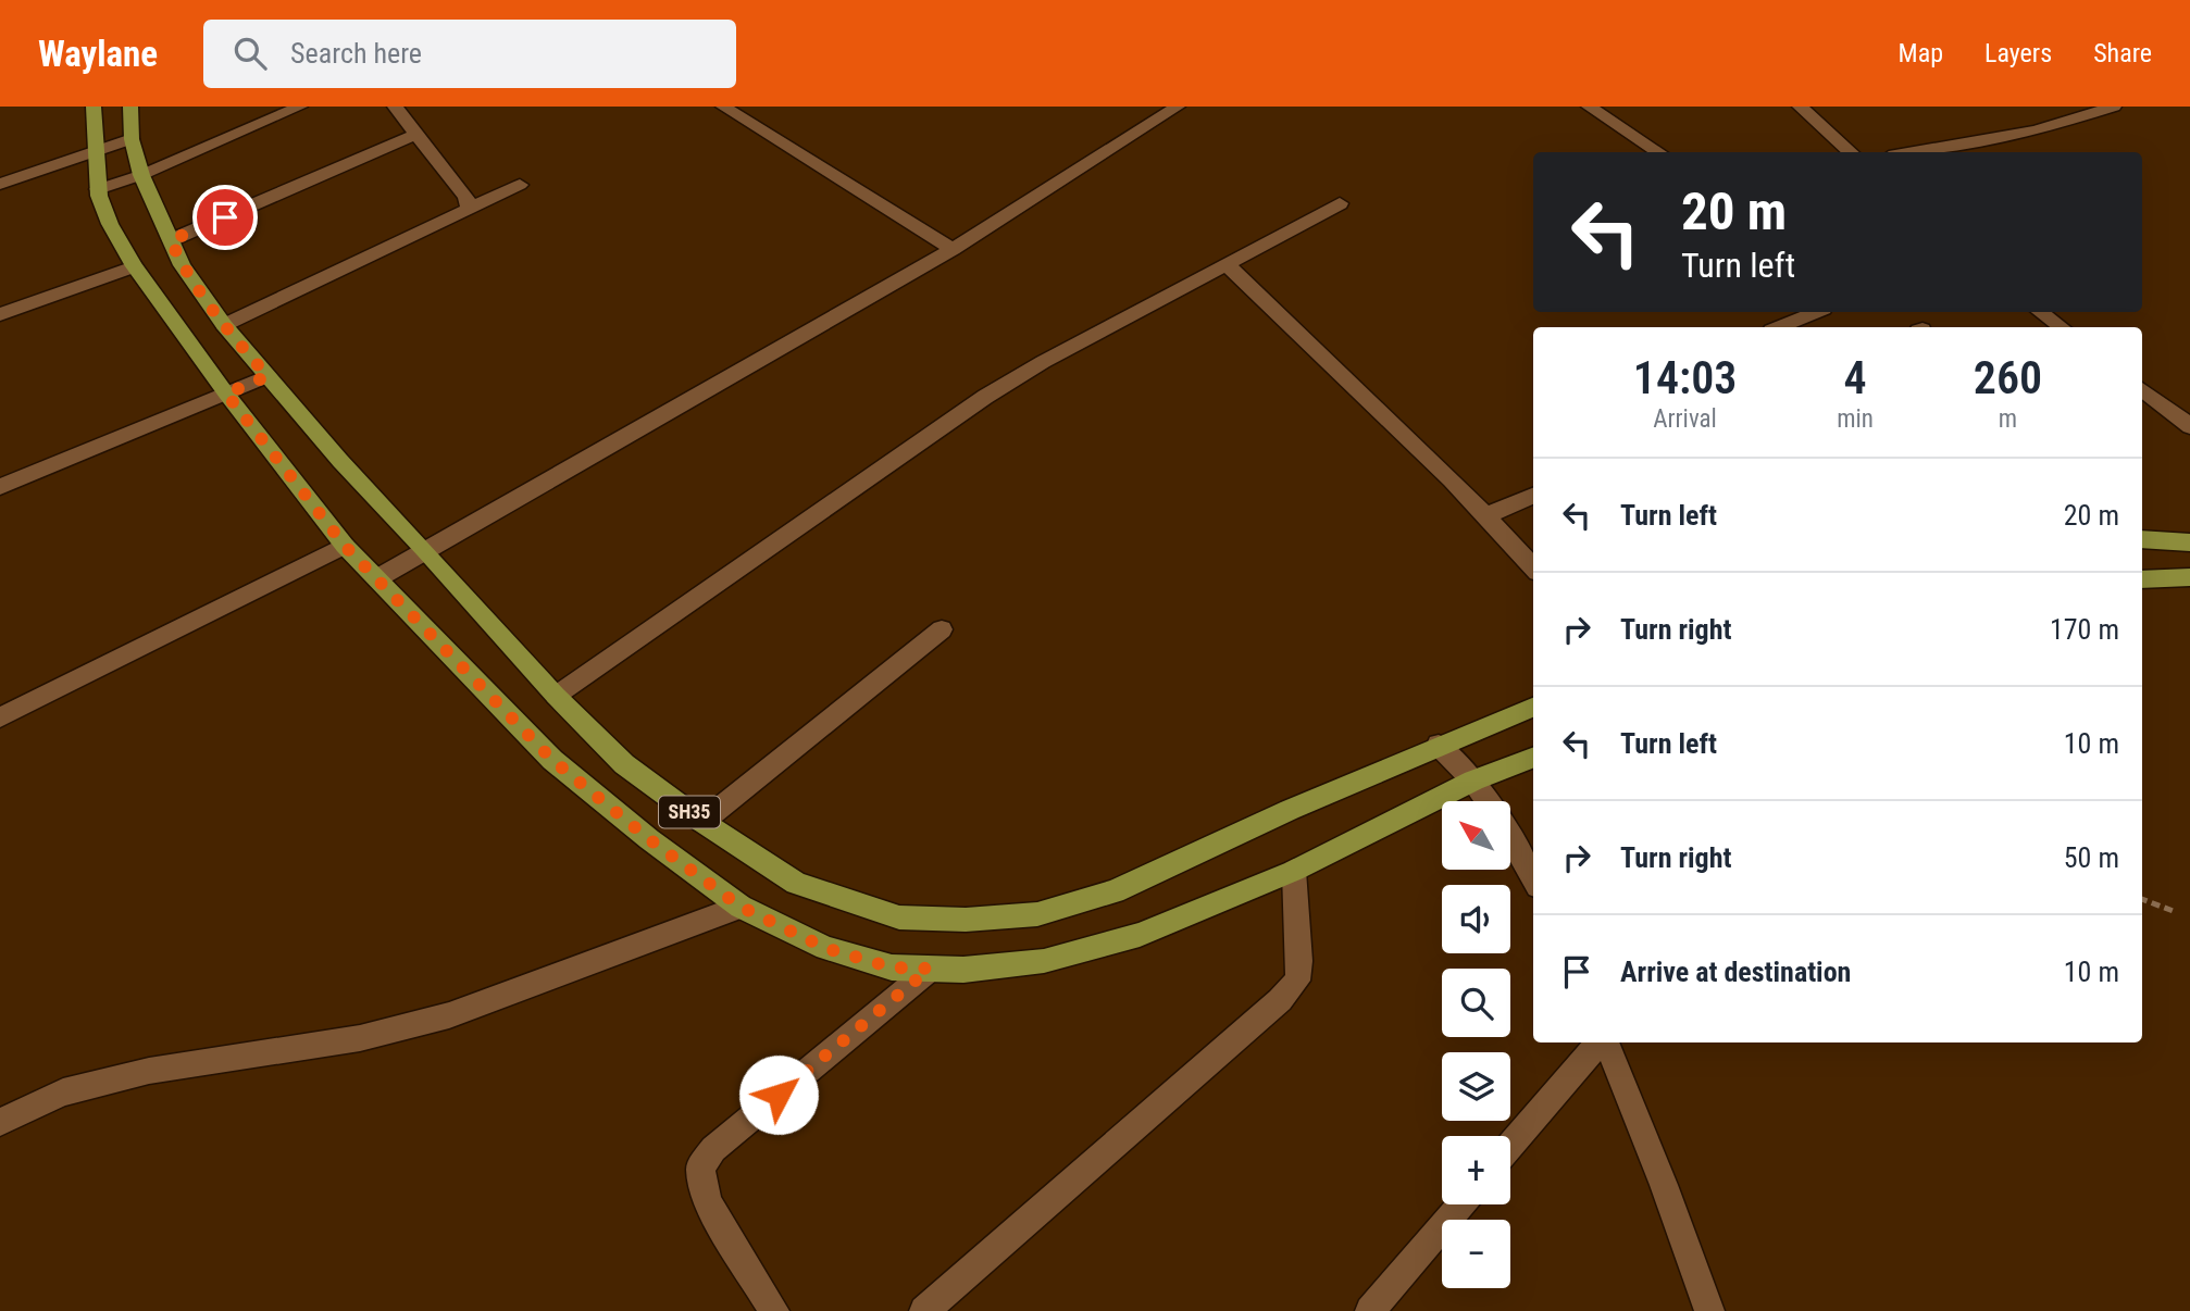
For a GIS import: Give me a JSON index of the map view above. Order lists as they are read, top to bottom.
{
  "streets": {
    "main road": ["SH35"]
  },
  "north": "top left",
  "page": {
    "header": "Waylane",
    "search": "Search here",
    "nav": ["Map", "Layers", "Share"],
    "turn": ["20 m", "Turn left"],
    "eta": [
      "14:03",
      "Arrival",
      "4",
      "min",
      "260",
      "m"
    ],
    "list": [
      {
        "name": "Turn left",
        "value": "20 m"
      },
      {
        "name": "Turn right",
        "value": "170 m"
      },
      {
        "name": "Turn left",
        "value": "10 m"
      },
      {
        "name": "Turn right",
        "value": "50 m"
      },
      {
        "name": "Arrive at destination",
        "value": "10 m"
      }
    ],
    "map_buttons": ["+", "−"]
  }
}
